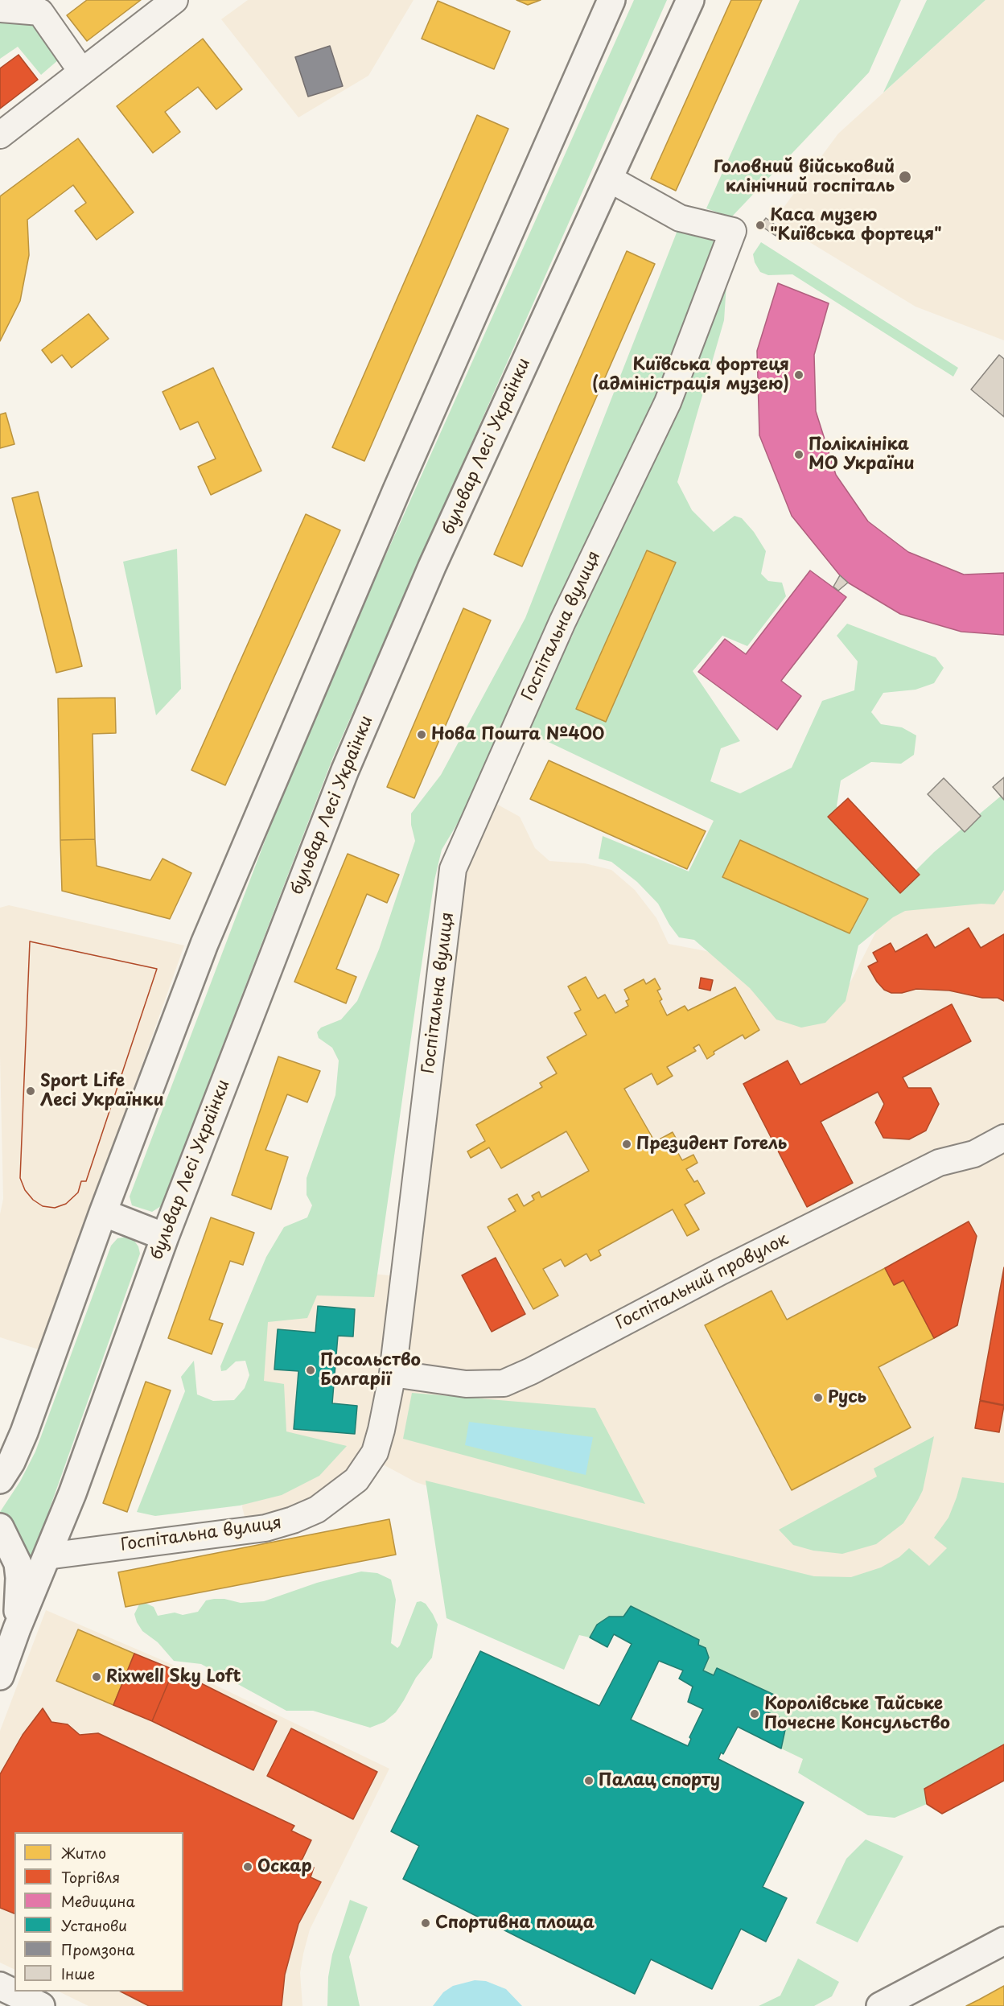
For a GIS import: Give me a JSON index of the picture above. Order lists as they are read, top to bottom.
{
  "streets": {
    "main road": ["бульвар Лесі Українки"],
    "street": ["Госпітальна вулиця", "Госпітальний провулок"]
  },
  "crossings": [
    ["бульвар Лесі Українки", "Госпітальна вулиця"],
    ["Госпітальна вулиця", "Госпітальний провулок"]
  ],
  "places": [
    "Головний військовий клінічний госпіталь",
    "Каса музею \"Київська фортеця\"",
    "Київська фортеця (адміністрація музею)",
    "Поліклініка МО України",
    "Нова Пошта №400",
    "Sport Life Лесі Українки",
    "Президент Готель",
    "Посольство Болгарії",
    "Русь",
    "Rixwell Sky Loft",
    "Королівське Тайське Почесне Консульство",
    "Палац спорту",
    "Оскар",
    "Спортивна площа"
  ],
  "legend": [
    "Житло",
    "Торгівля",
    "Медицина",
    "Установи",
    "Промзона",
    "Інше"
  ]
}
